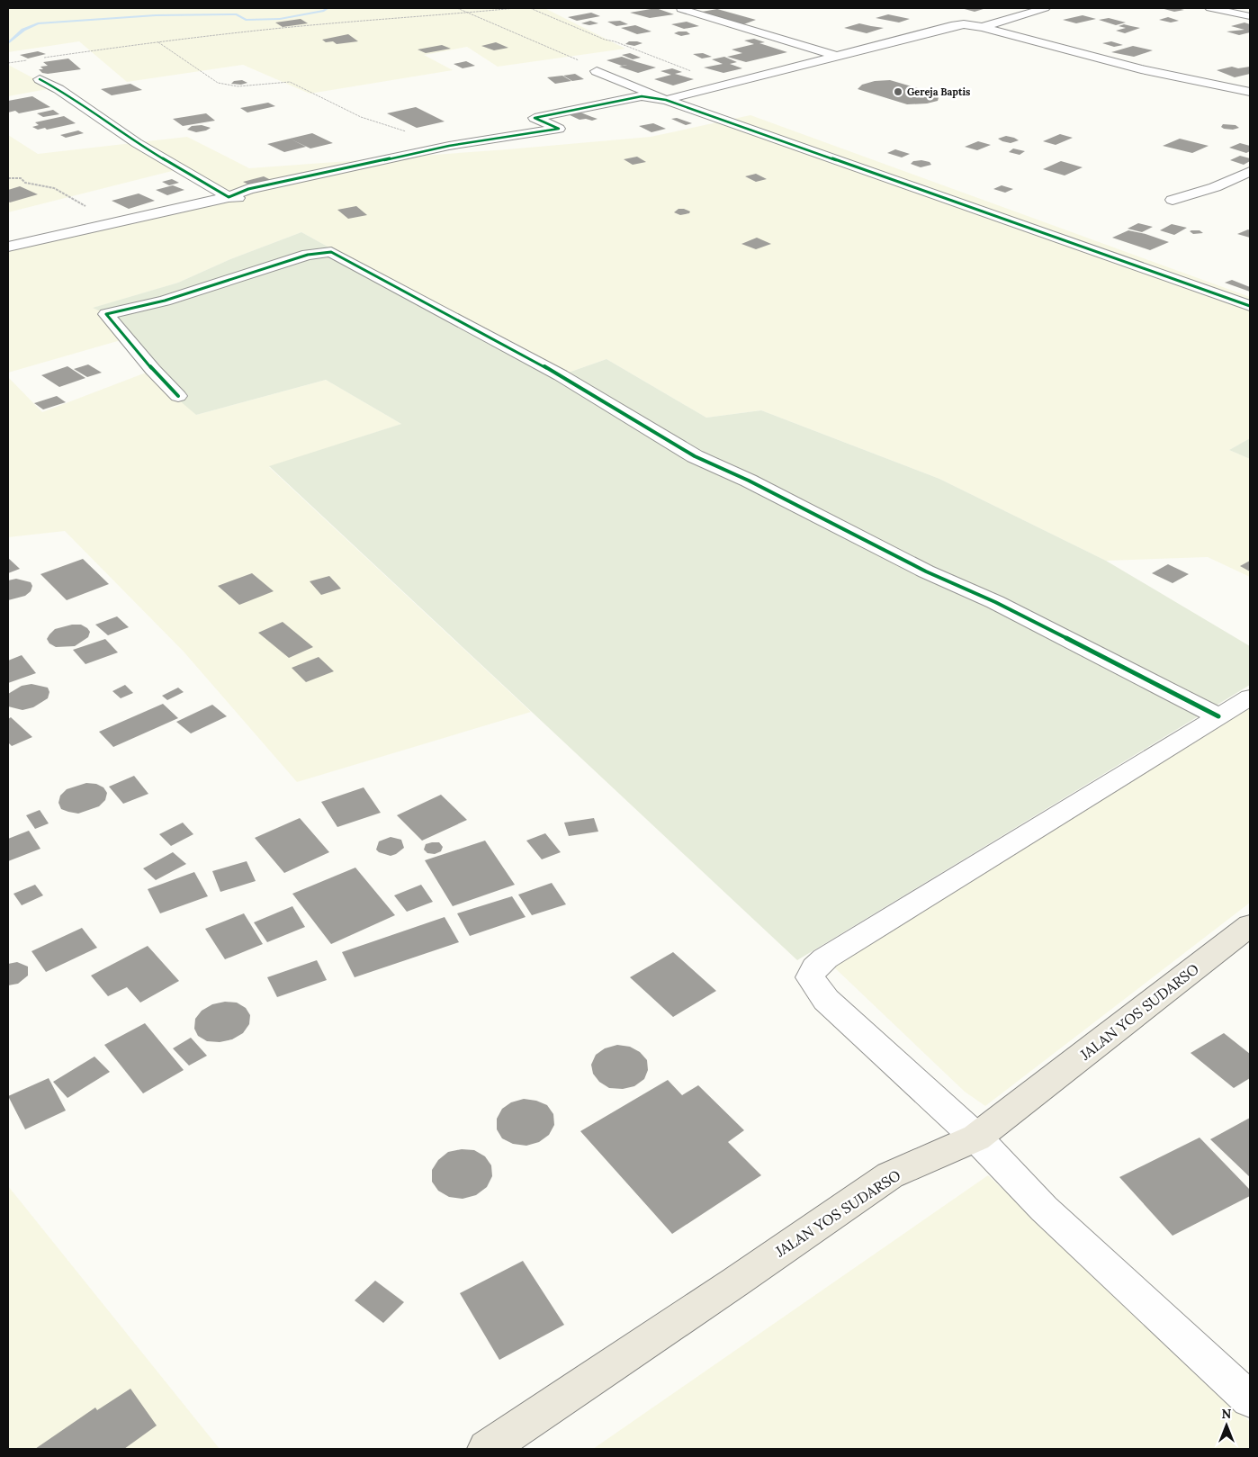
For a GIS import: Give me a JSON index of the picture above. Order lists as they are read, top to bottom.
{
  "streets": {
    "main road": ["JALAN YOS SUDARSO"]
  },
  "places": ["Gereja Baptis"],
  "north": "top"
}
